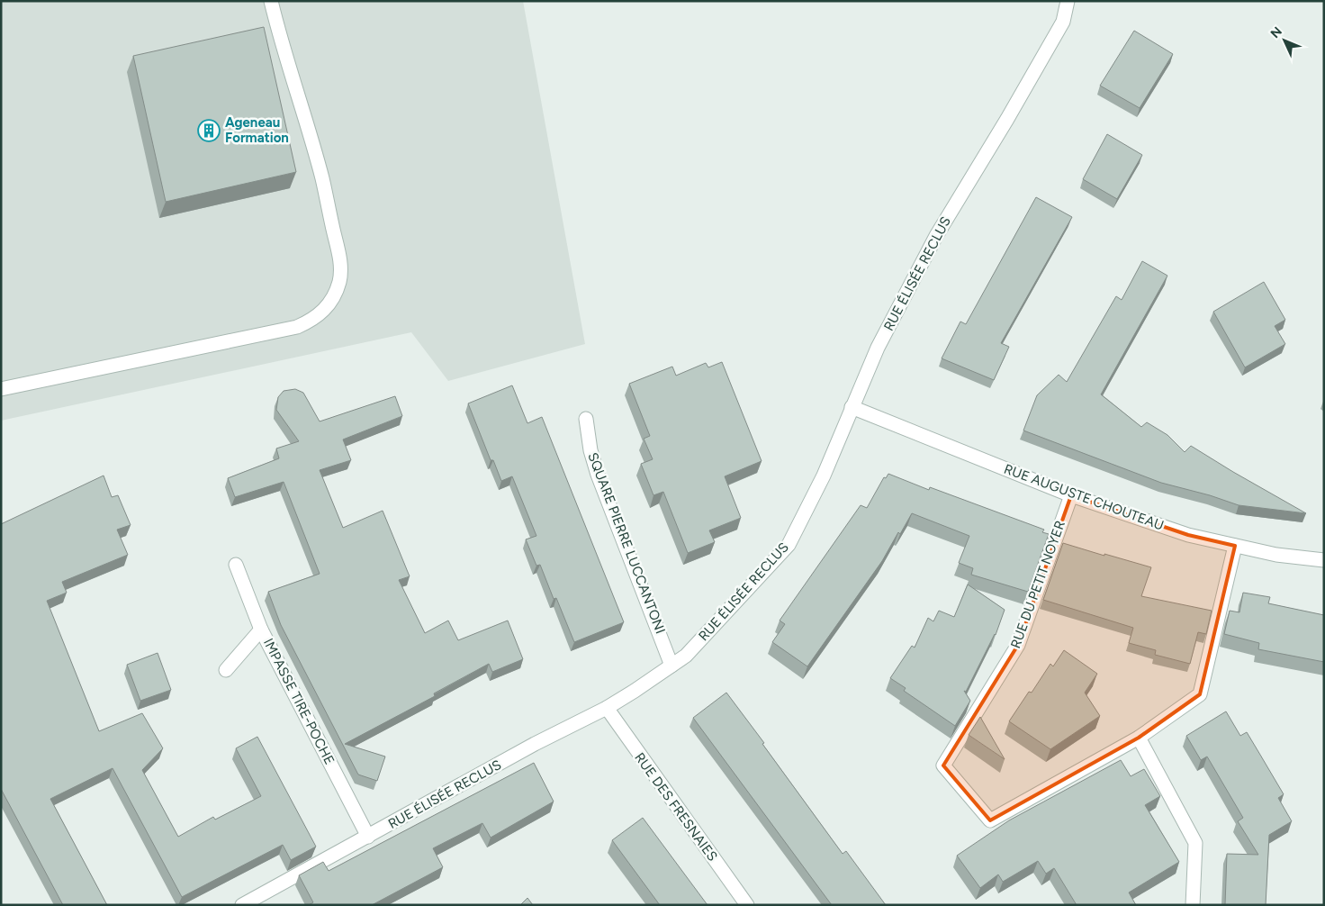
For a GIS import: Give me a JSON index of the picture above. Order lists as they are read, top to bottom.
{
  "streets": {
    "street": [
      "RUE ÉLISÉE RECLUS",
      "RUE AUGUSTE CHOUTEAU",
      "SQUARE PIERRE LUCCANTONI",
      "RUE DU PETIT NOYER",
      "IMPASSE TIRE-POCHE",
      "RUE DES FRESNAIES"
    ]
  },
  "crossings": [
    ["RUE ÉLISÉE RECLUS", "RUE AUGUSTE CHOUTEAU"],
    ["RUE ÉLISÉE RECLUS", "SQUARE PIERRE LUCCANTONI"],
    ["RUE ÉLISÉE RECLUS", "IMPASSE TIRE-POCHE"],
    ["RUE ÉLISÉE RECLUS", "RUE DES FRESNAIES"],
    ["RUE AUGUSTE CHOUTEAU", "RUE DU PETIT NOYER"]
  ],
  "places": {
    "building": ["Ageneau Formation"]
  },
  "north": "top left"
}
